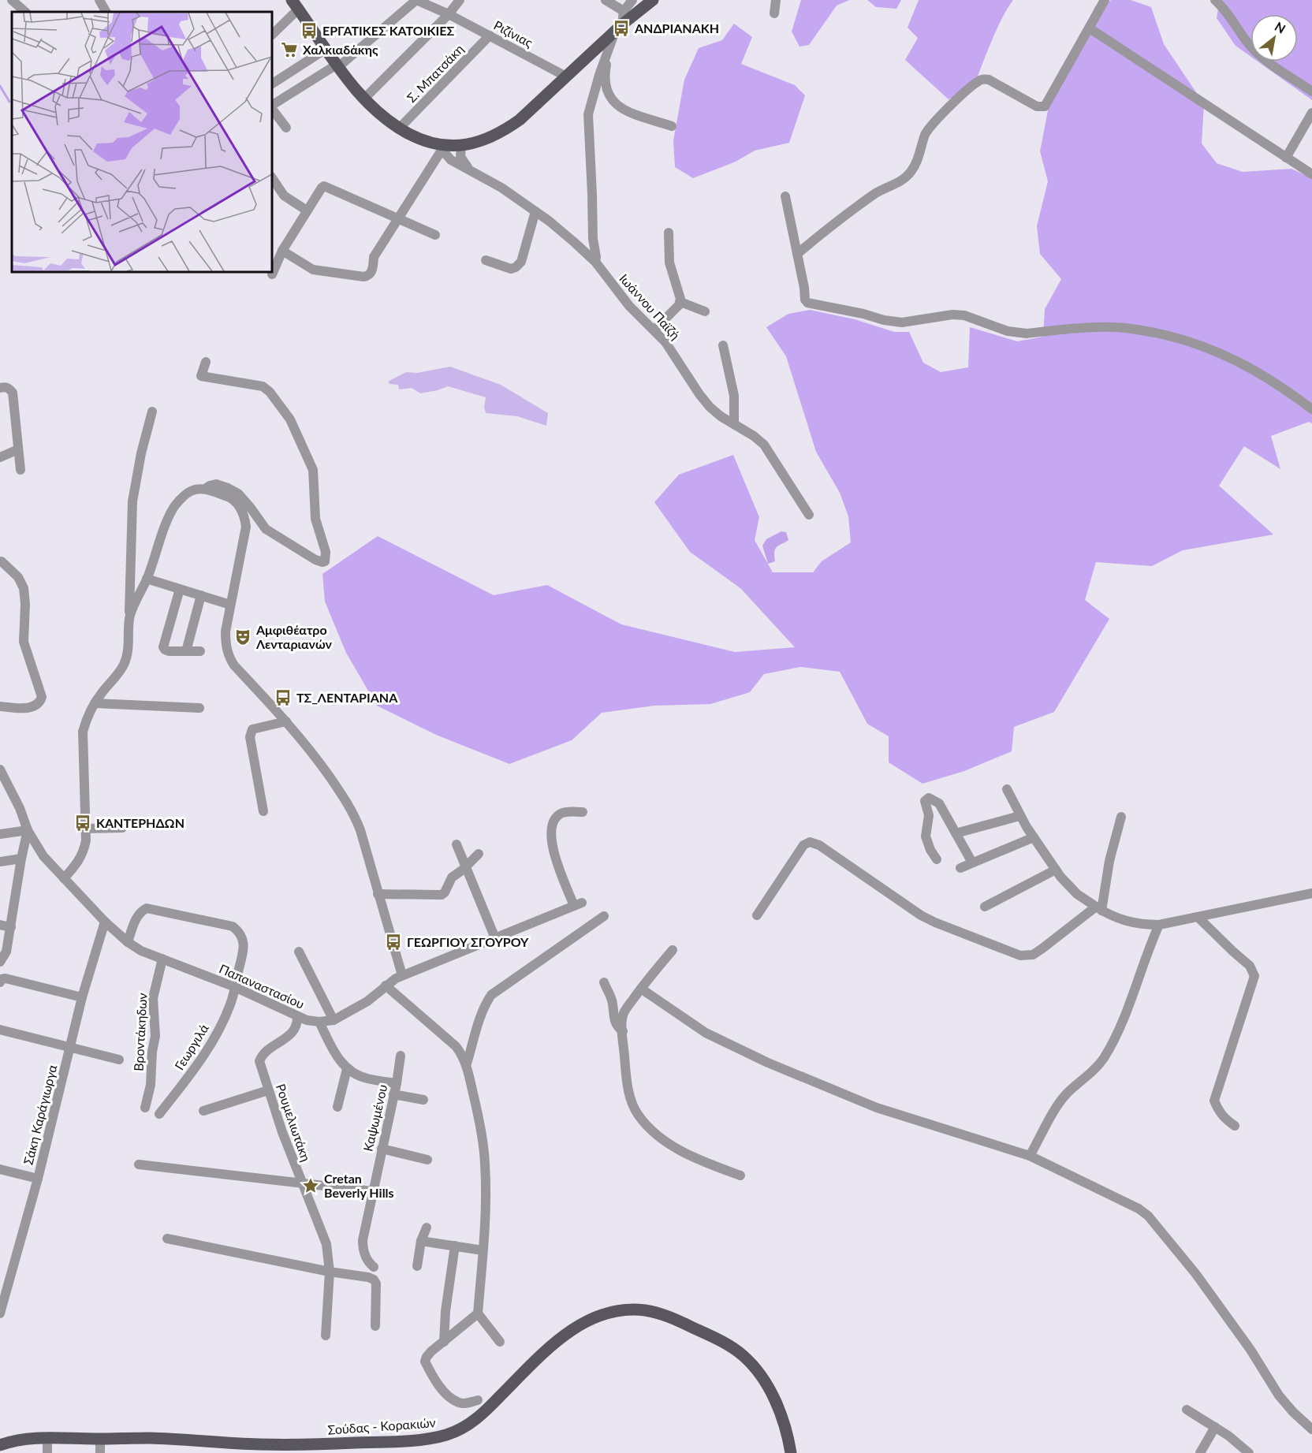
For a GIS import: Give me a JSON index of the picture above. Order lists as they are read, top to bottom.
{
  "streets": {
    "main road": ["Σούδας - Κορακιών"],
    "street": [
      "Ριζίνιας",
      "Σ. Μπατσάκη",
      "Ιωάννου Παϊζή",
      "Παπαναστασίου",
      "Βροντάκηδων",
      "Γεωργιλά",
      "Σάκη Καράγιωργα",
      "Καψωμένου",
      "Ρουμελιωτάκη"
    ]
  },
  "crossings": [
    ["Ριζίνιας", "Σ. Μπατσάκη"],
    ["Παπαναστασίου", "Βροντάκηδων"],
    ["Παπαναστασίου", "Γεωργιλά"],
    ["Παπαναστασίου", "Σάκη Καράγιωργα"],
    ["Παπαναστασίου", "Ρουμελιωτάκη"]
  ],
  "places": {
    "bus stop": [
      "ΑΝΔΡΙΑΝΑΚΗ",
      "ΕΡΓΑΤΙΚΕΣ ΚΑΤΟΙΚΙΕΣ",
      "ΤΣ_ΛΕΝΤΑΡΙΑΝΑ",
      "ΚΑΝΤΕΡΗΔΩΝ",
      "ΓΕΩΡΓΙΟΥ ΣΓΟΥΡΟΥ"
    ],
    "supermarket": ["Χαλκιαδάκης"],
    "theatre": ["Αμφιθέατρο Λενταριανών"],
    "place": ["Cretan Beverly Hills"]
  },
  "north": "top right"
}
